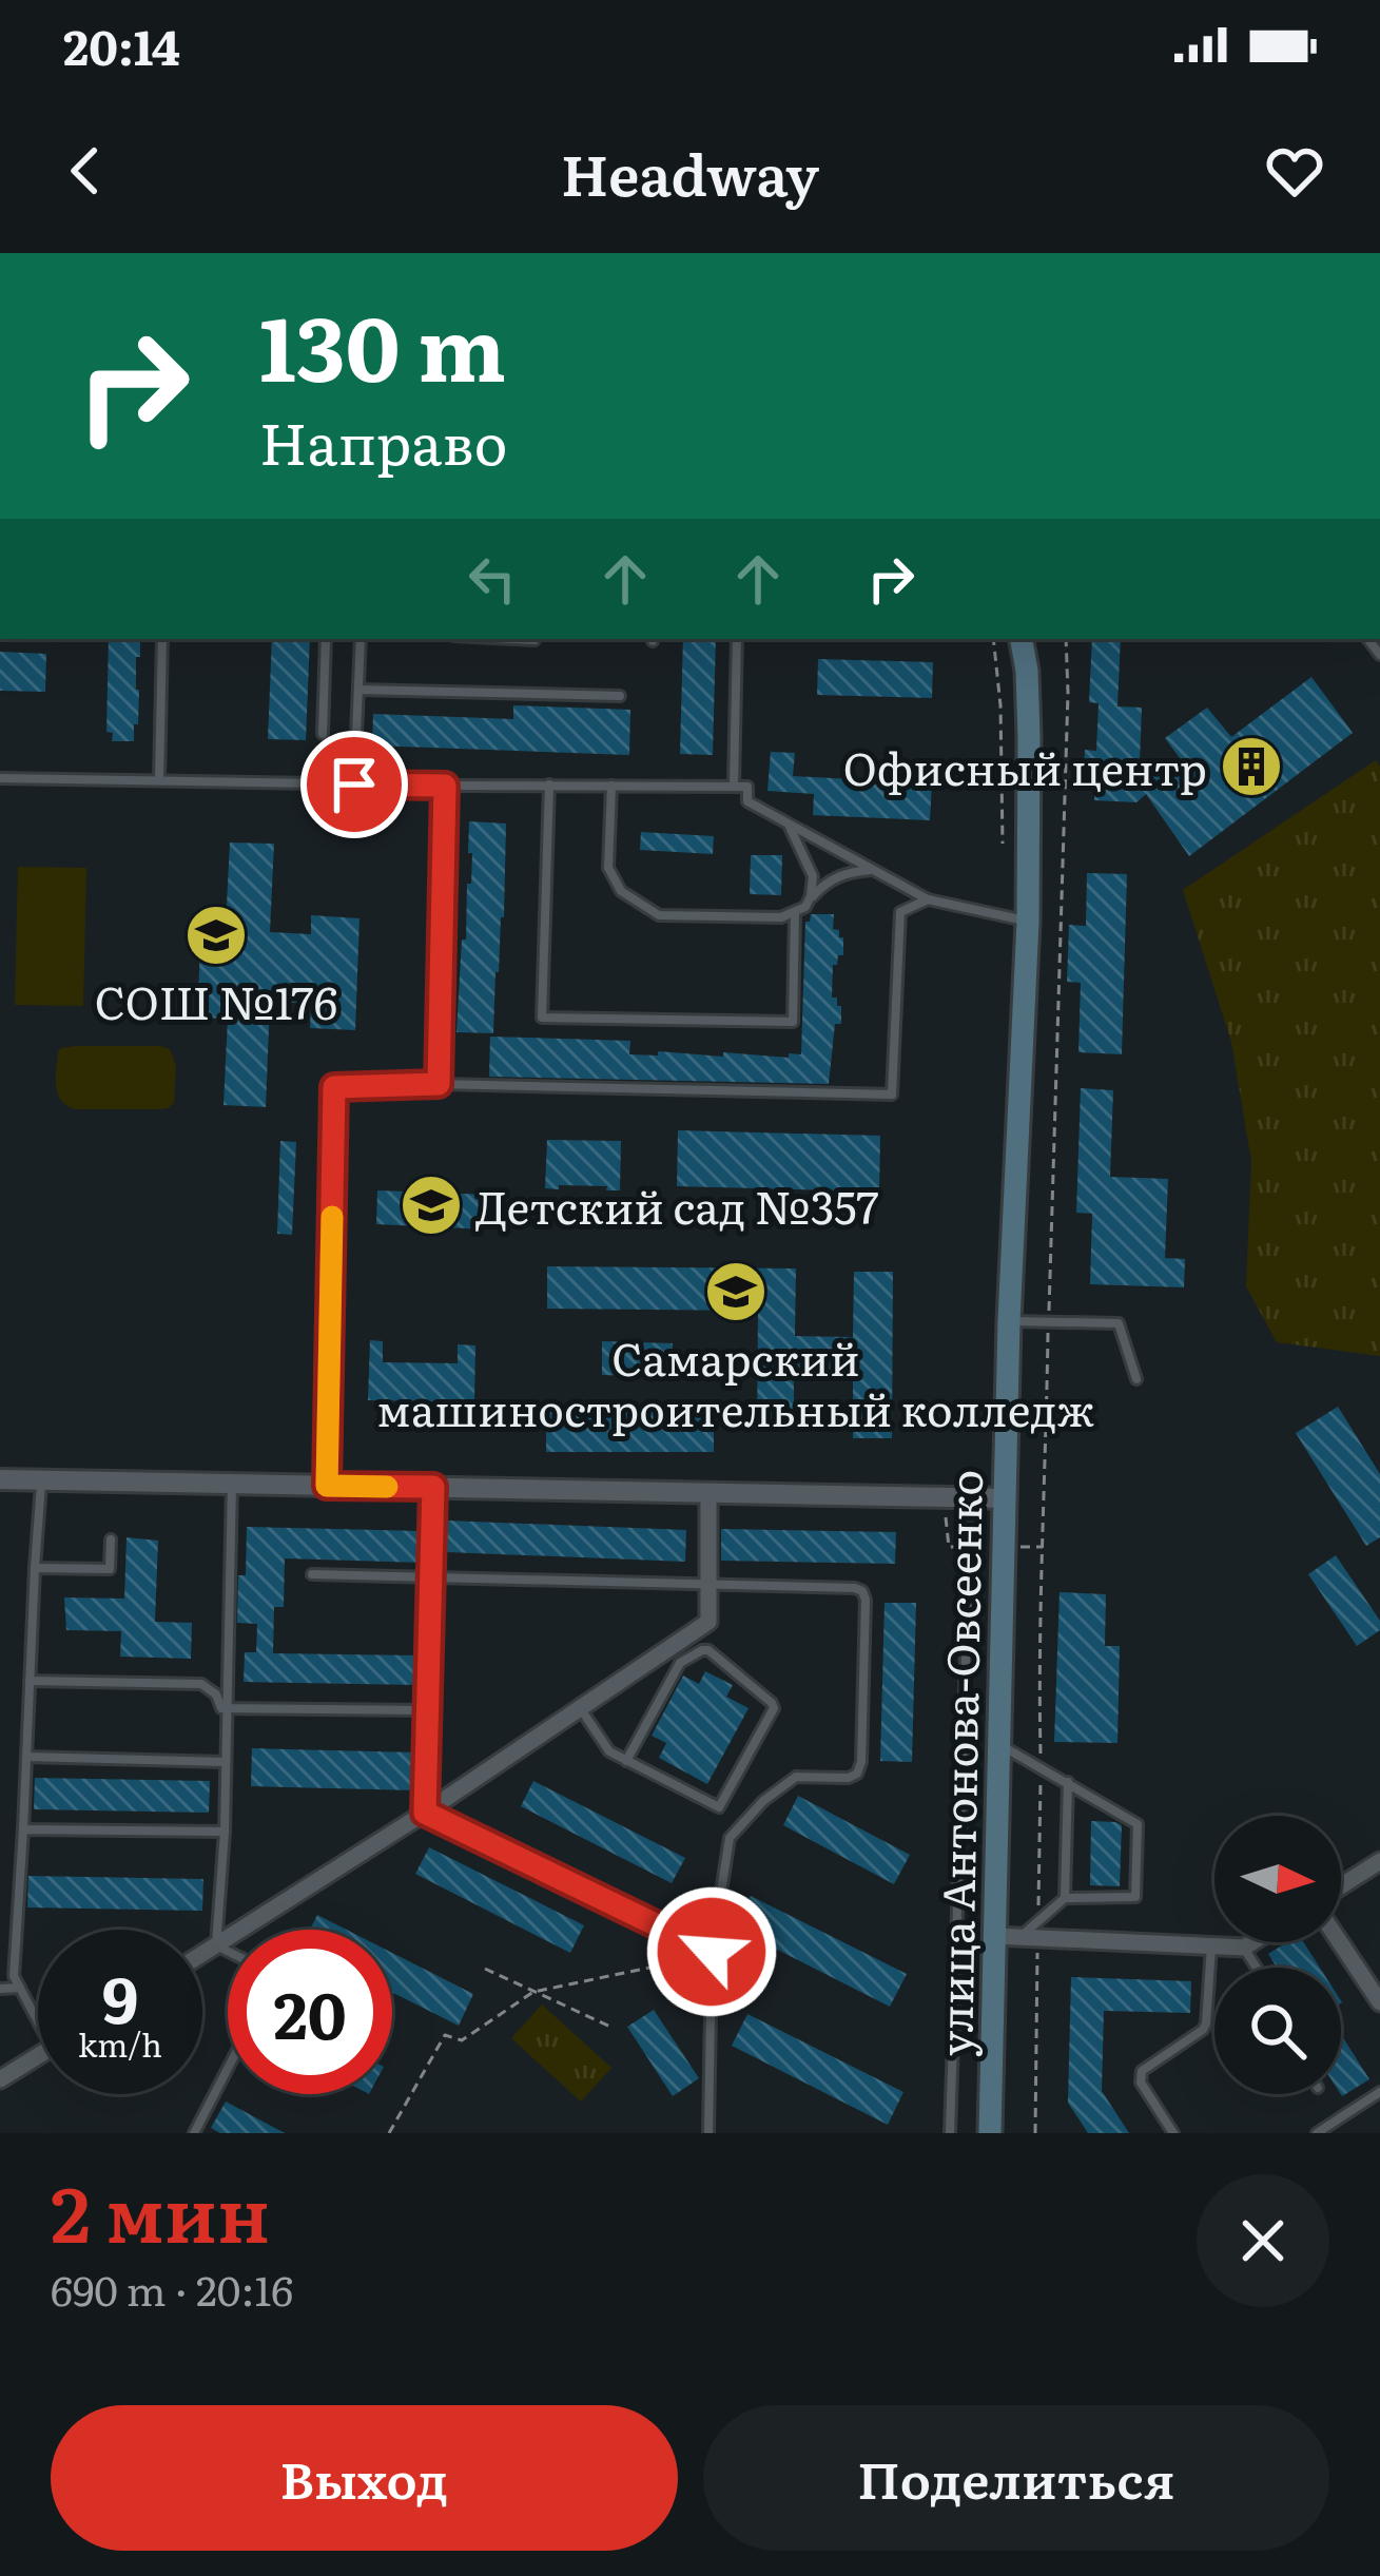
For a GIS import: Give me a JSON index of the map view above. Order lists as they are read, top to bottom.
{
  "streets": {
    "main road": ["улица Антонова-Овсеенко"]
  },
  "places": {
    "building": ["Офисный центр"],
    "school or university": ["СОШ №176", "Детский сад №357", "Самарский машиностроительный колледж"]
  },
  "north": "right",
  "page": {
    "status": "20:14",
    "header": "Headway",
    "turn": ["130 m", "Направо"],
    "speed": "9 km/h",
    "limit": "20",
    "heading": ["2 мин", "690 m · 20:16"],
    "buttons": ["Выход", "Поделиться"]
  }
}
